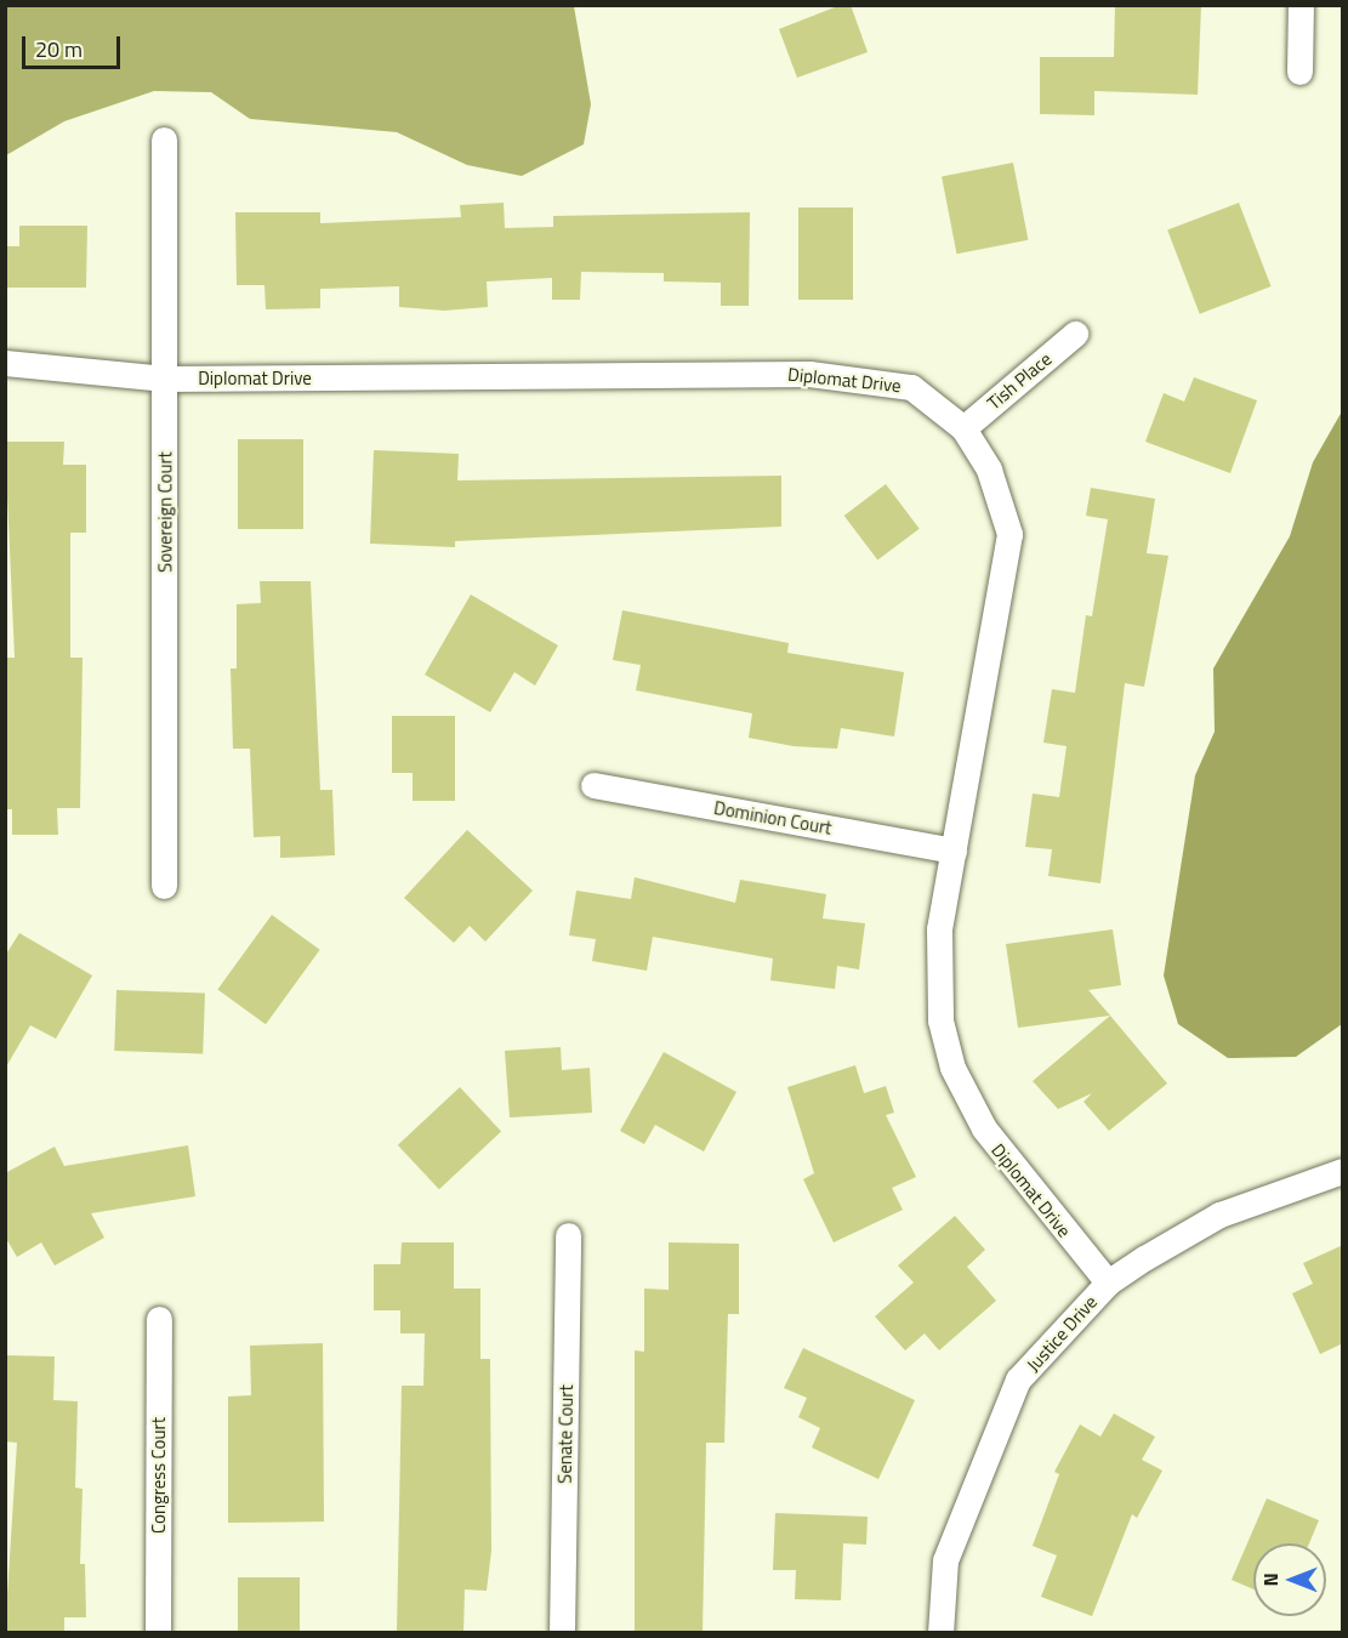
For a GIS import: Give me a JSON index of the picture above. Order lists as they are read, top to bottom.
{
  "streets": {
    "street": [
      "Diplomat Drive",
      "Tish Place",
      "Sovereign Court",
      "Dominion Court",
      "Justice Drive",
      "Senate Court",
      "Congress Court"
    ]
  },
  "crossings": [
    ["Diplomat Drive", "Tish Place"],
    ["Diplomat Drive", "Sovereign Court"],
    ["Diplomat Drive", "Dominion Court"],
    ["Diplomat Drive", "Justice Drive"]
  ],
  "scale_bar": "20 m",
  "north": "left"
}
